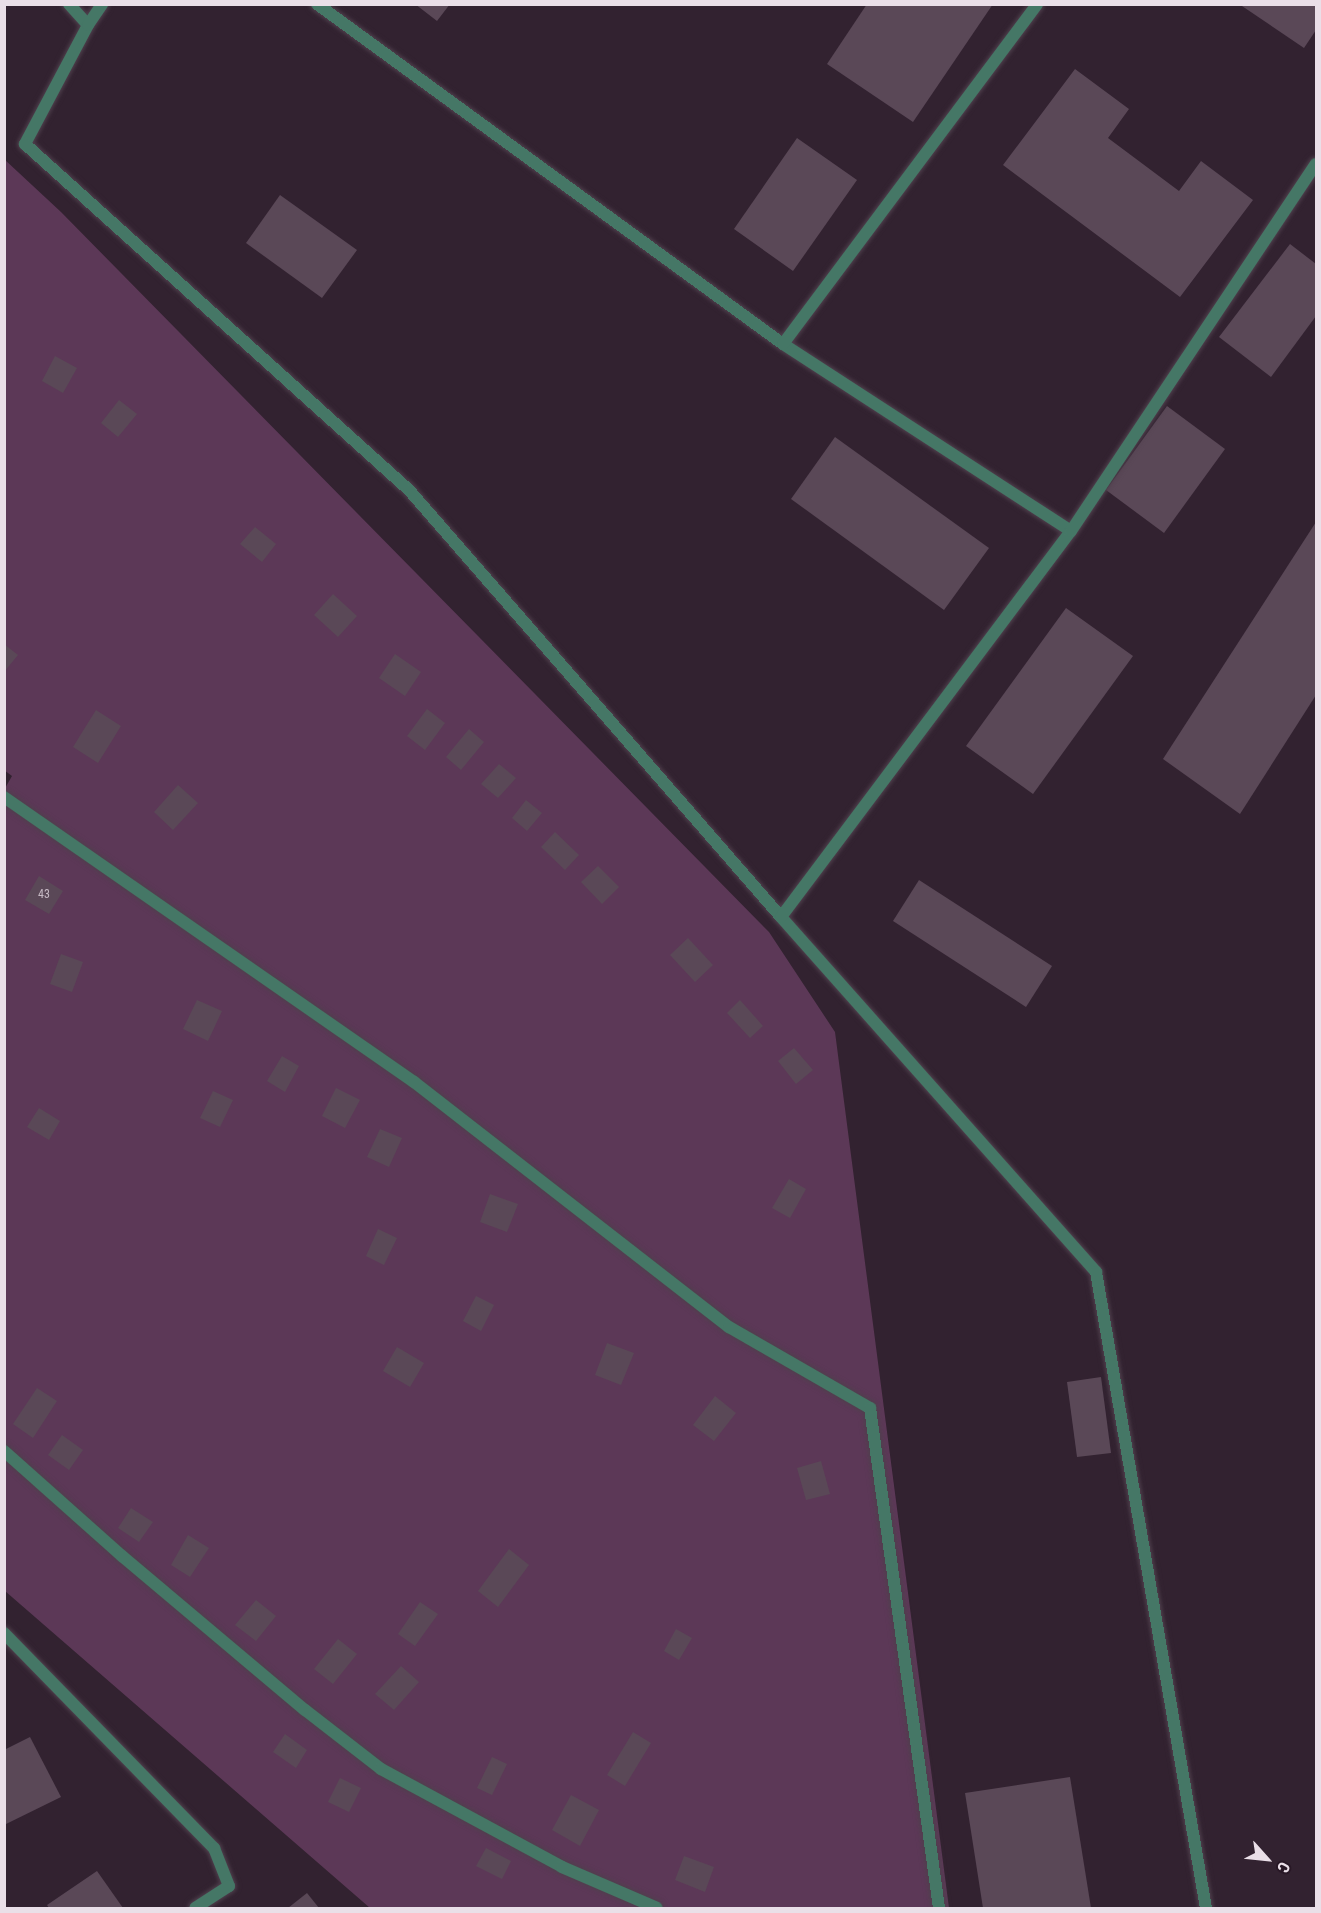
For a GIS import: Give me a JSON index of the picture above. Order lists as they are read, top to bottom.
{
  "house_numbers": ["43"],
  "north": "bottom right"
}
